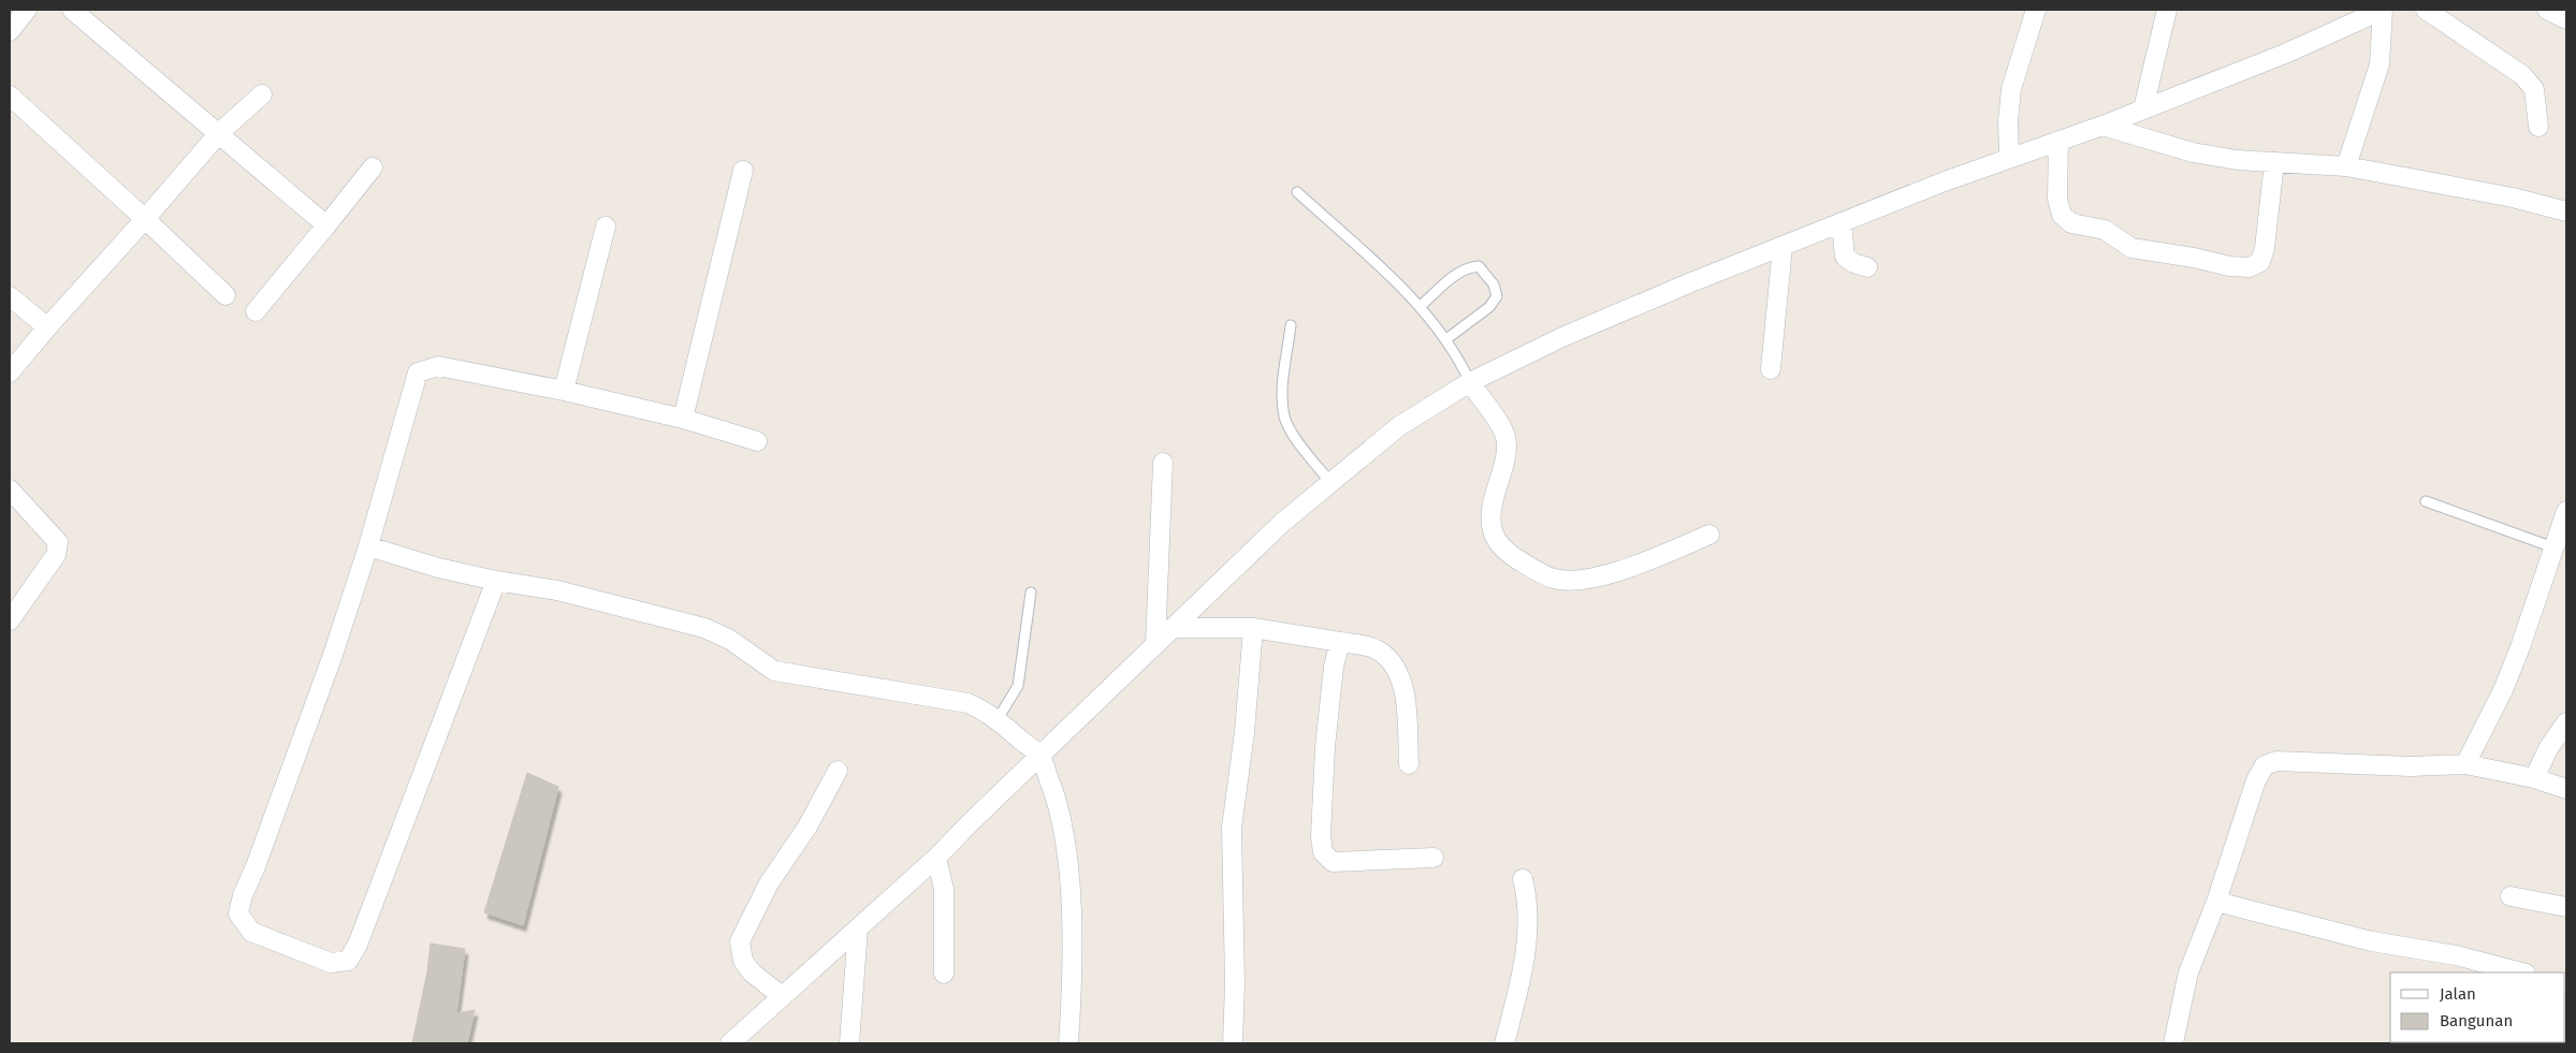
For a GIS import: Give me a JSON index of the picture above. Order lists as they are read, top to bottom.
{
  "legend": ["Jalan", "Bangunan"]
}
